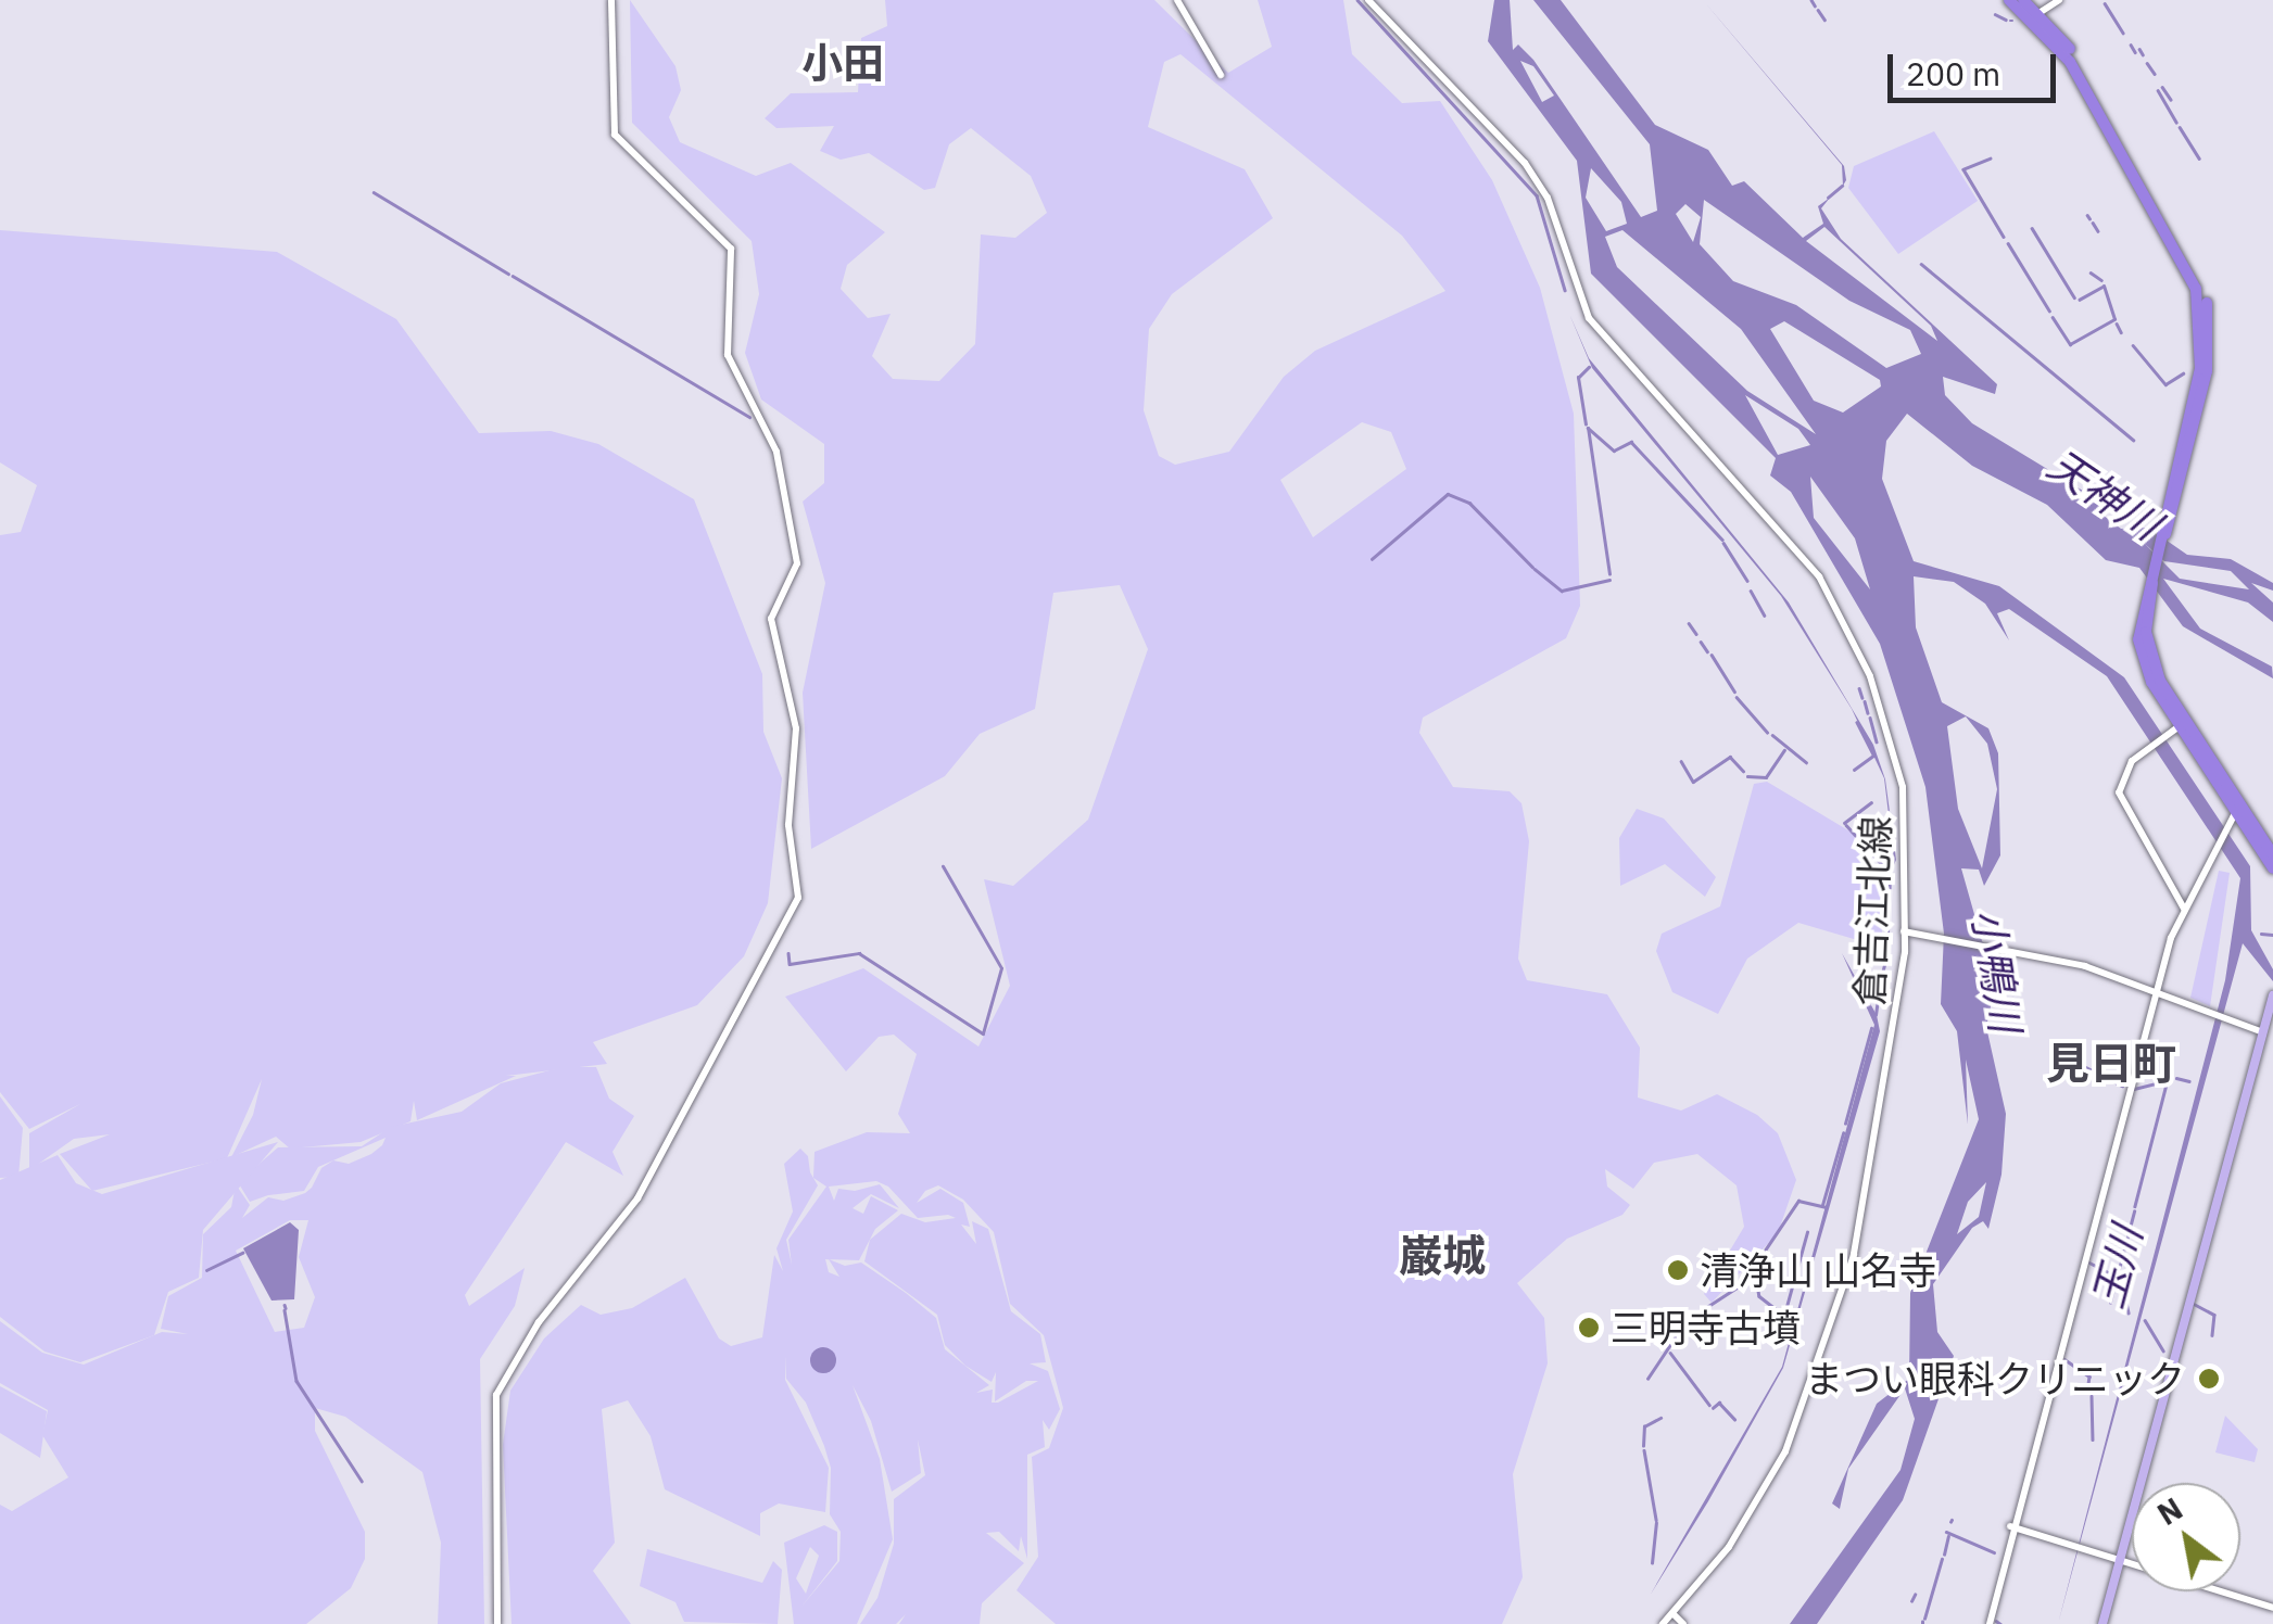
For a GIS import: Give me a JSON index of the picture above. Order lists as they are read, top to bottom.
{
  "streets": {
    "street": ["倉吉江北線"]
  },
  "districts": ["小田", "見日町", "巌城"],
  "water": ["天神川", "小鴨川", "玉川"],
  "places": ["清浄山 山名寺", "三明寺古墳", "まつい眼科クリニック"],
  "scale_bar": "200 m",
  "north": "top left"
}
